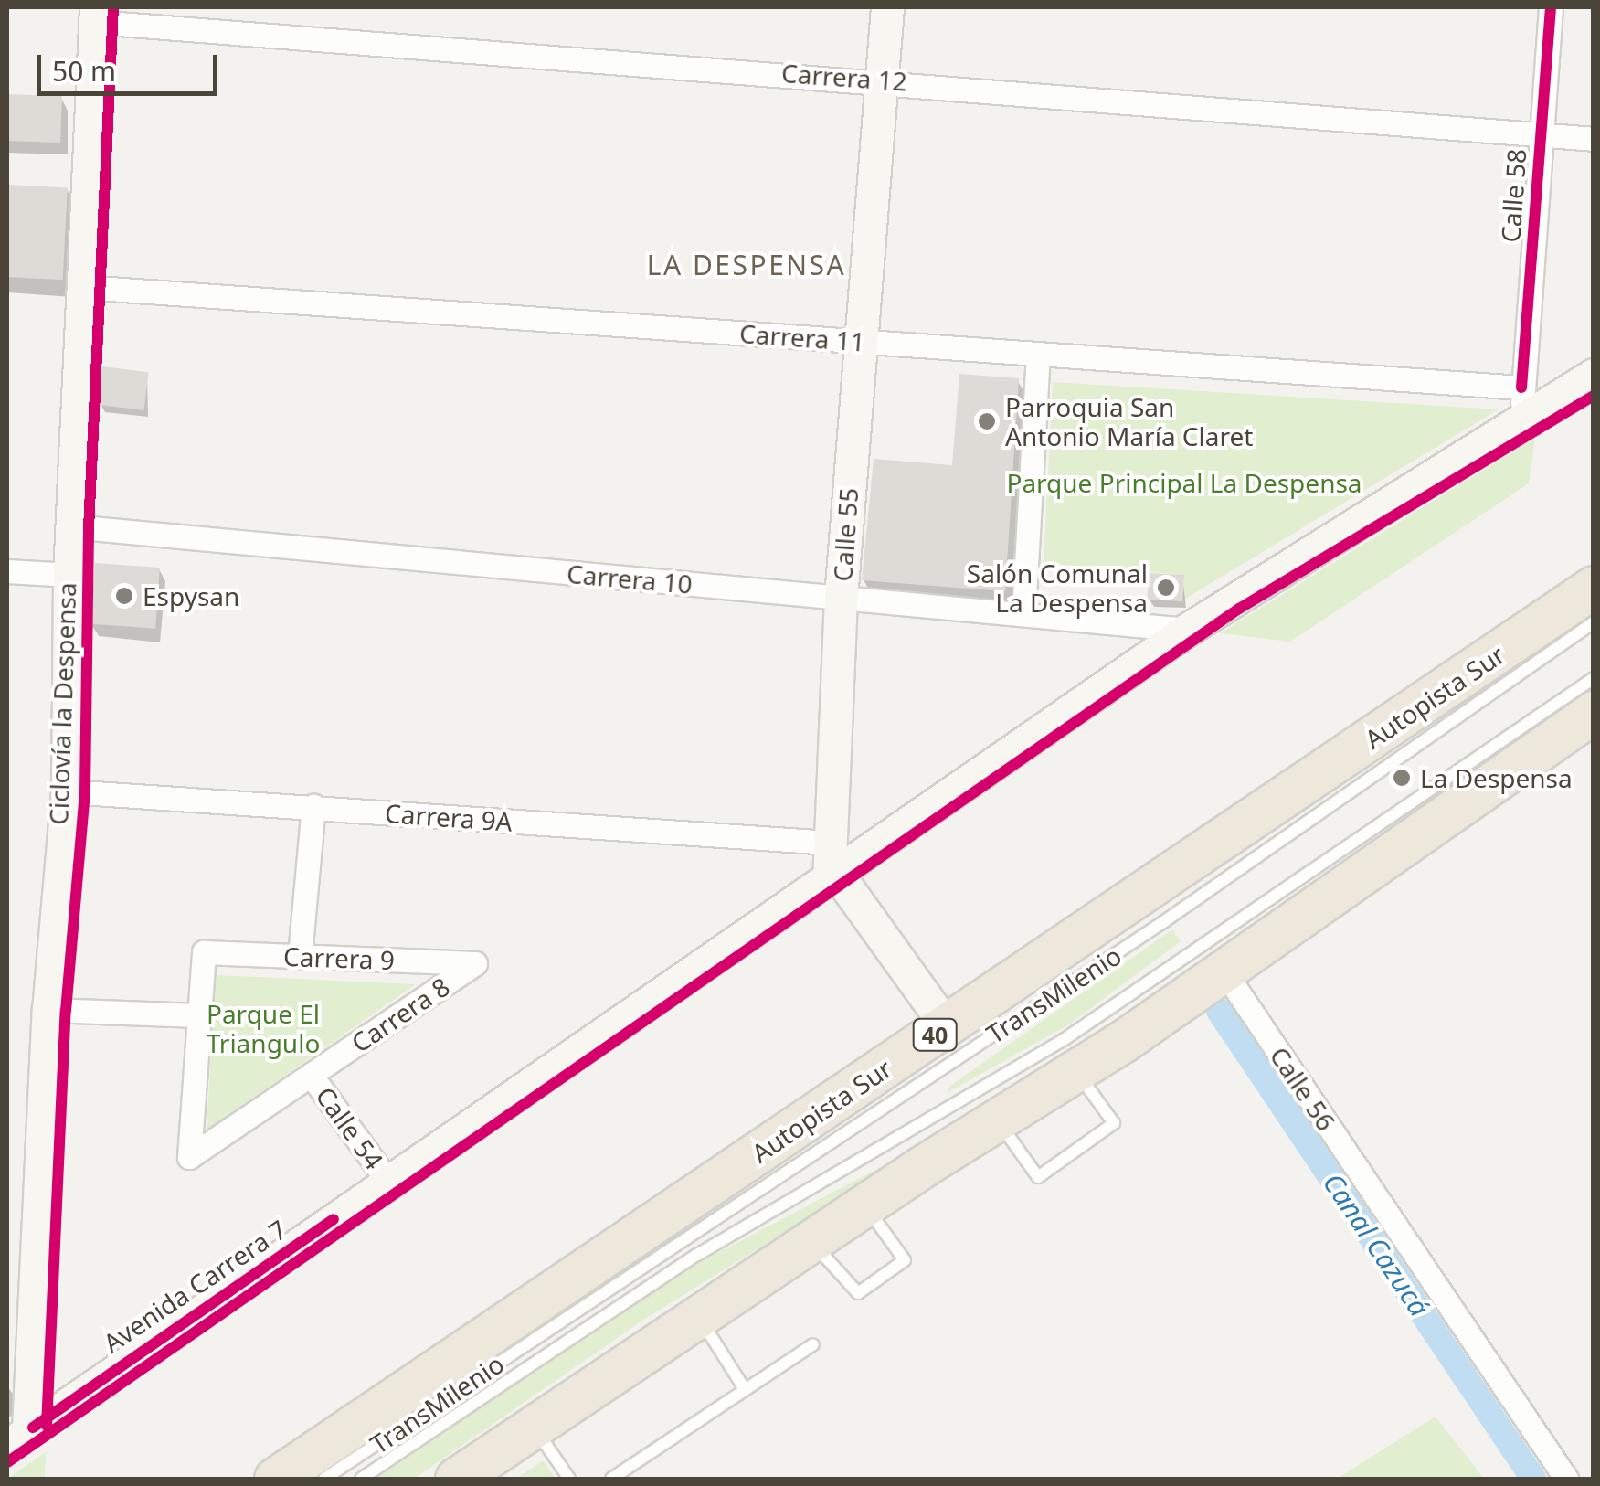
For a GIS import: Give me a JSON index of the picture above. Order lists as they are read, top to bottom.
{
  "streets": {
    "highway": ["Autopista Sur", "40"],
    "street": [
      "Carrera 12",
      "Calle 58",
      "Carrera 11",
      "Calle 55",
      "Carrera 10",
      "Carrera 9A",
      "Carrera 9",
      "Carrera 8",
      "Calle 56",
      "Calle 54",
      "Avenida Carrera 7"
    ],
    "lane": ["TransMilenio"],
    "cycle path": ["Ciclovía la Despensa"]
  },
  "crossings": [
    ["Carrera 12", "Calle 58"],
    ["Carrera 12", "Calle 55"],
    ["Calle 58", "Carrera 11"],
    ["Calle 58", "Avenida Carrera 7"],
    ["Carrera 11", "Calle 55"],
    ["Carrera 11", "Avenida Carrera 7"],
    ["Calle 55", "Carrera 10"],
    ["Calle 55", "Autopista Sur"],
    ["Calle 55", "Carrera 9A"],
    ["Calle 55", "Avenida Carrera 7"],
    ["Carrera 10", "Avenida Carrera 7"],
    ["Carrera 9", "Carrera 8"],
    ["Carrera 8", "Calle 54"],
    ["Calle 54", "Avenida Carrera 7"]
  ],
  "districts": ["LA DESPENSA"],
  "water": ["Canal Cazucá"],
  "parks": ["Parque Principal La Despensa", "Parque El Triangulo"],
  "places": [
    "Parroquia San Antonio María Claret",
    "Salón Comunal La Despensa",
    "Espysan",
    "La Despensa"
  ],
  "scale_bar": "50 m"
}
